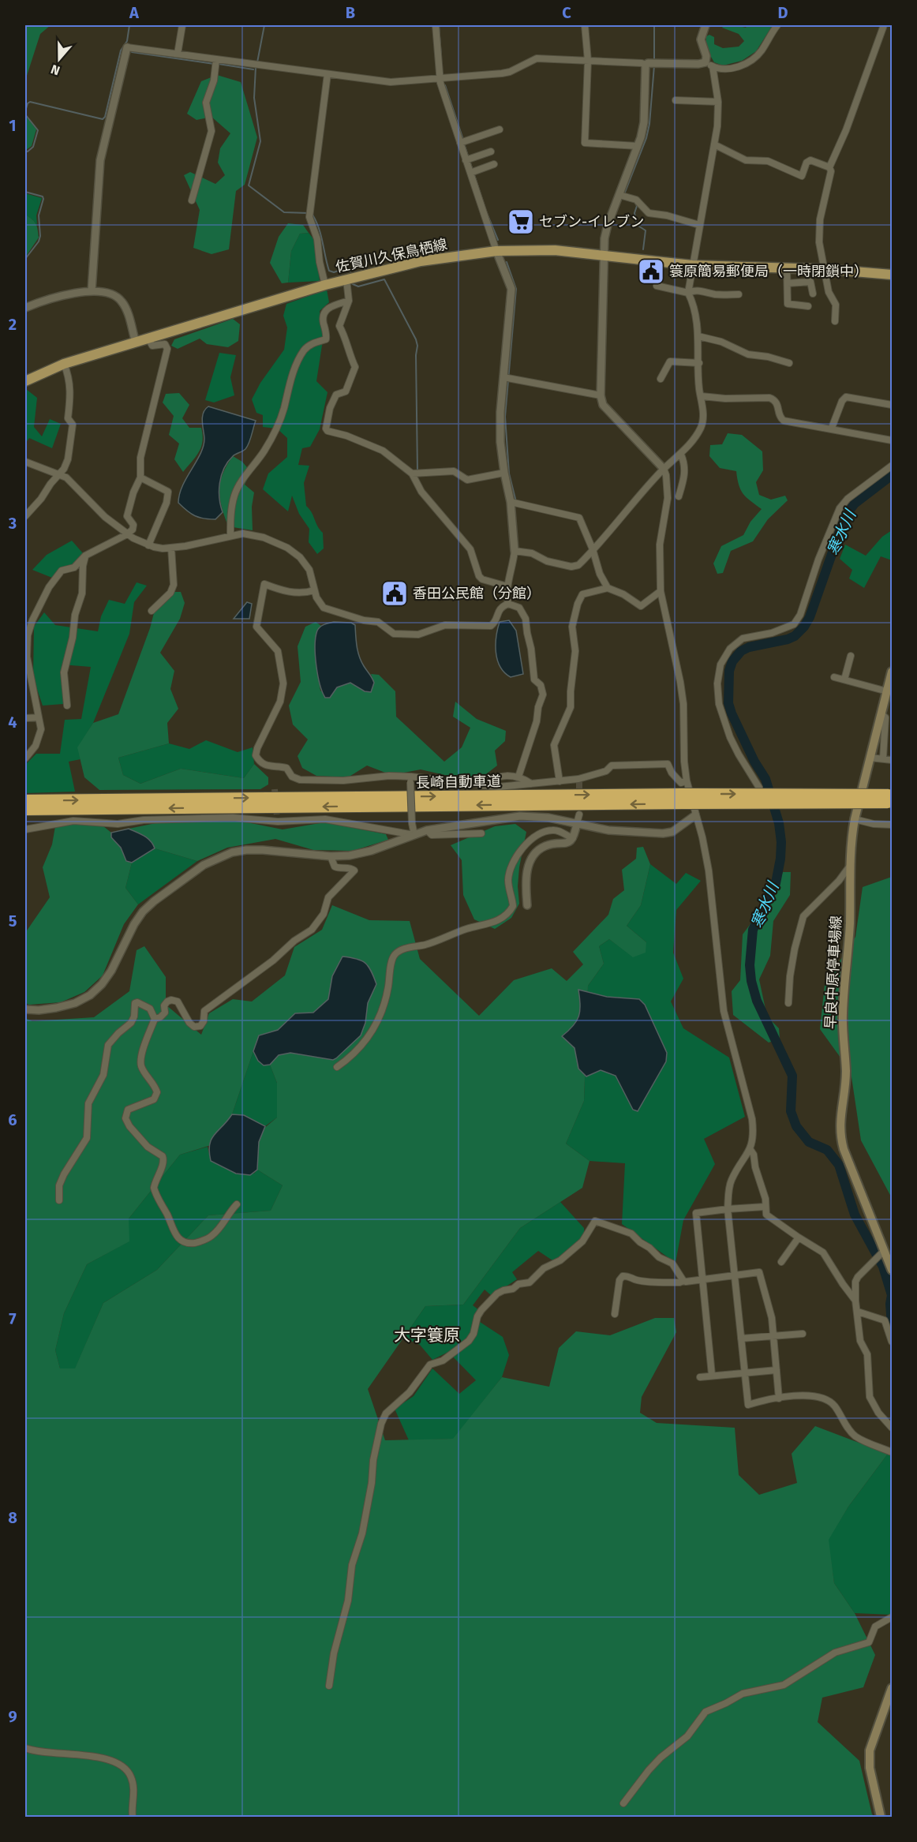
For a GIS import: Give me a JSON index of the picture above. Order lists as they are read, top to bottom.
{
  "streets": {
    "highway": ["長崎自動車道"],
    "main road": ["佐賀川久保鳥栖線", "早良中原停車場線"]
  },
  "districts": ["大字簑原"],
  "water": ["寒水川"],
  "places": {
    "supermarket": ["セブン-イレブン"],
    "public building": ["簑原簡易郵便局（一時閉鎖中）", "香田公民館（分館）"]
  },
  "north": "bottom",
  "grid": {
    "columns": [
      "A",
      "B",
      "C",
      "D"
    ],
    "rows": [
      "1",
      "2",
      "3",
      "4",
      "5",
      "6",
      "7",
      "8",
      "9"
    ]
  }
}
